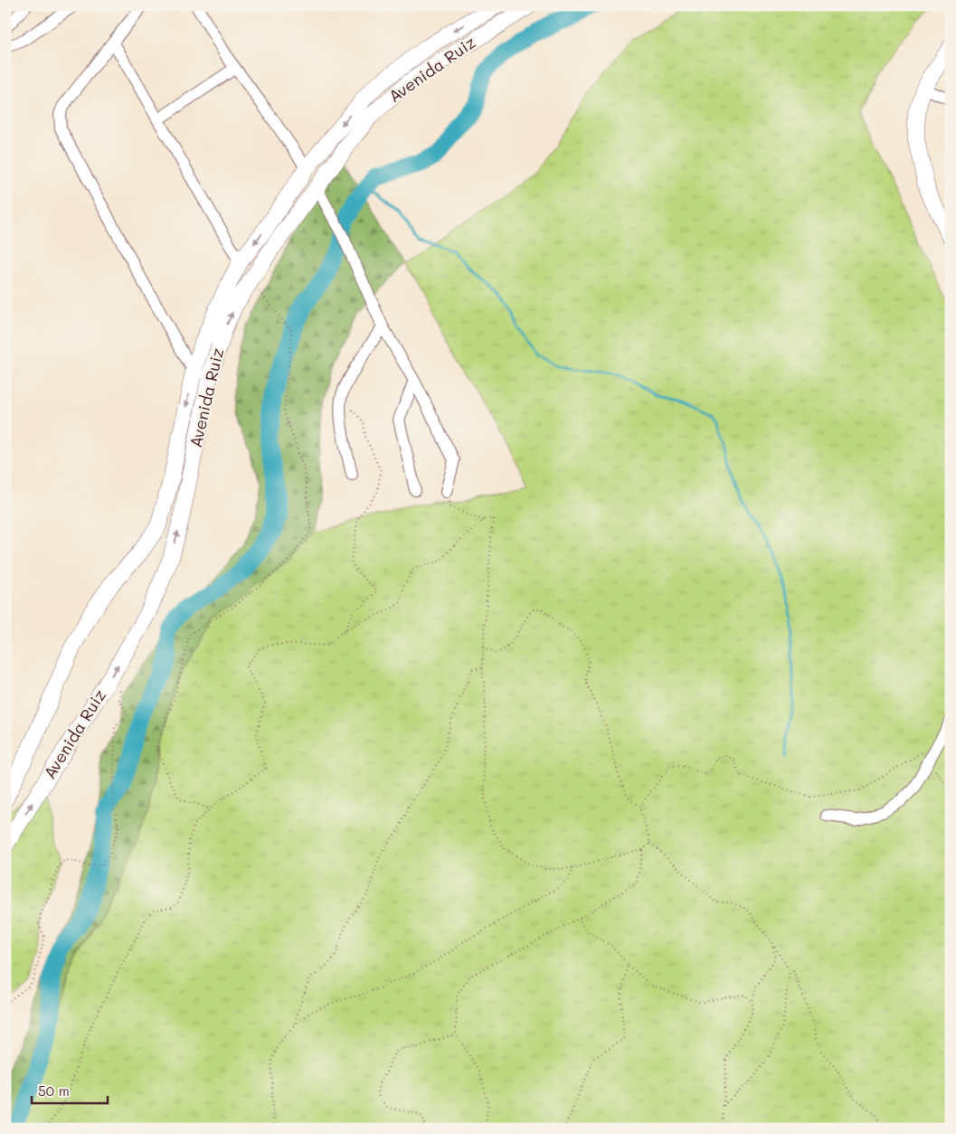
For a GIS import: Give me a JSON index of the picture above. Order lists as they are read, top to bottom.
{
  "streets": {
    "street": ["Avenida Ruiz"]
  },
  "scale_bar": "50 m"
}
